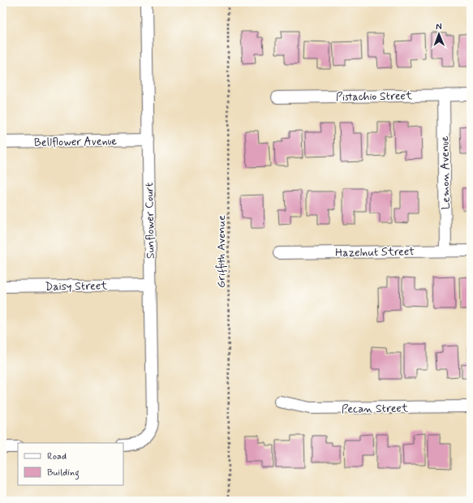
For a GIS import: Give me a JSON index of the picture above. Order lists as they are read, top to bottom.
{
  "streets": {
    "street": [
      "Pistachio Street",
      "Bellflower Avenue",
      "Lemon Avenue",
      "Sunflower Court",
      "Hazelnut Street",
      "Daisy Street",
      "Pecan Street"
    ],
    "path": ["Griffith Avenue"]
  },
  "crossings": [
    ["Pistachio Street", "Lemon Avenue"],
    ["Bellflower Avenue", "Sunflower Court"],
    ["Lemon Avenue", "Hazelnut Street"],
    ["Sunflower Court", "Daisy Street"]
  ],
  "legend": ["Road", "Building"],
  "north": "top"
}
